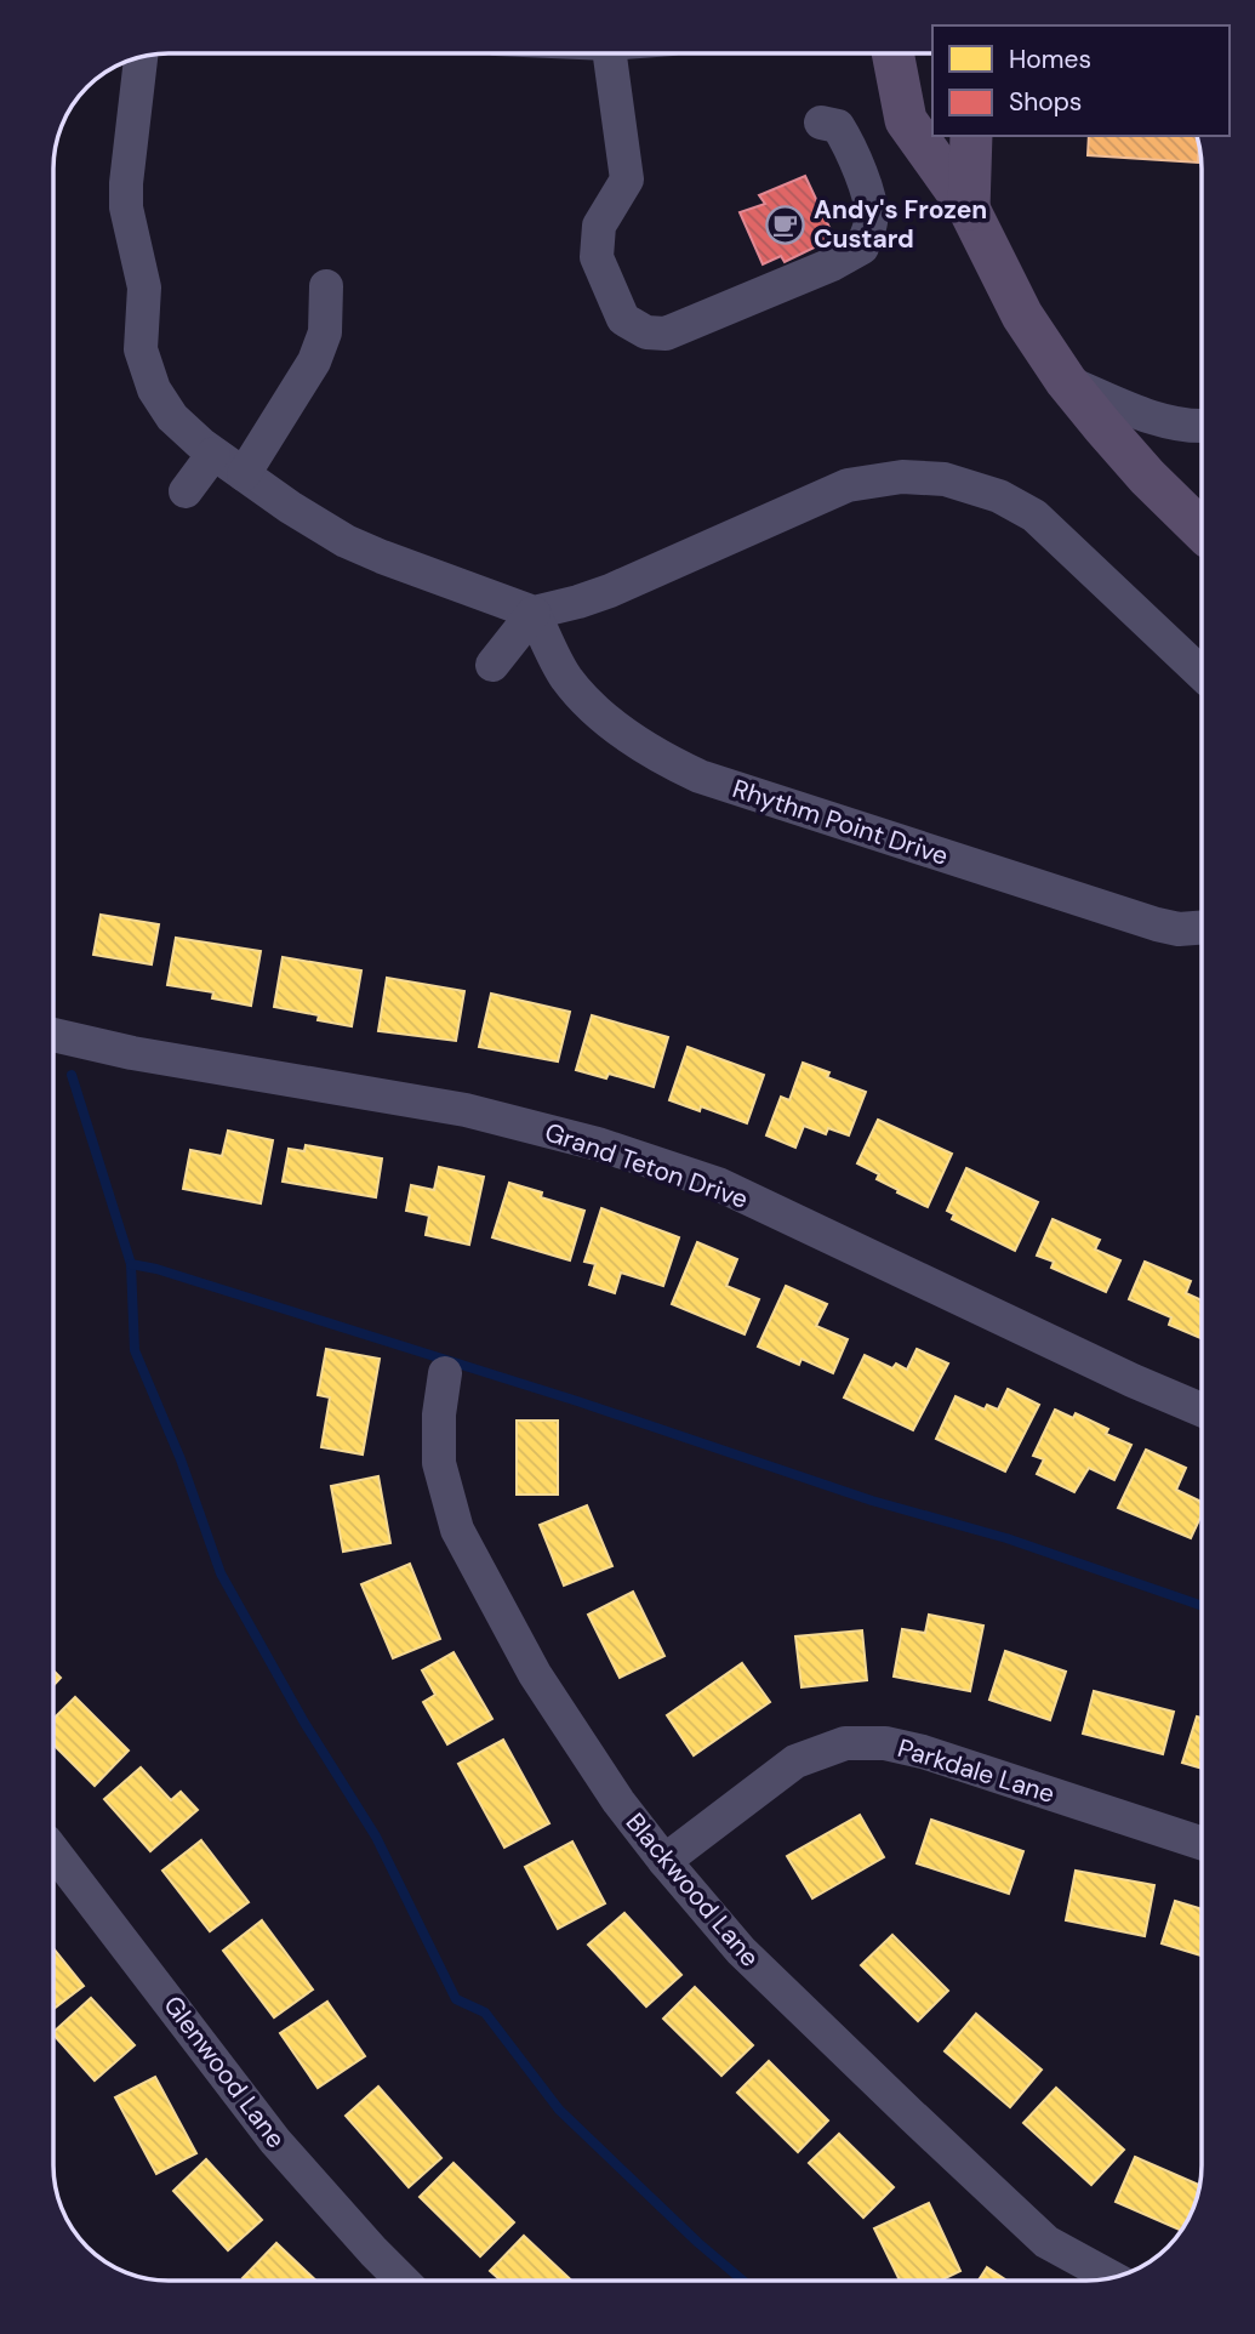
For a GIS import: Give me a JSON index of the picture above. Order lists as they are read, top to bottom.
{
  "streets": {
    "street": [
      "Rhythm Point Drive",
      "Grand Teton Drive",
      "Parkdale Lane",
      "Blackwood Lane",
      "Glenwood Lane"
    ]
  },
  "crossings": [
    ["Parkdale Lane", "Blackwood Lane"]
  ],
  "places": {
    "cafe": ["Andy's Frozen Custard"]
  },
  "legend": ["Homes", "Shops"]
}
